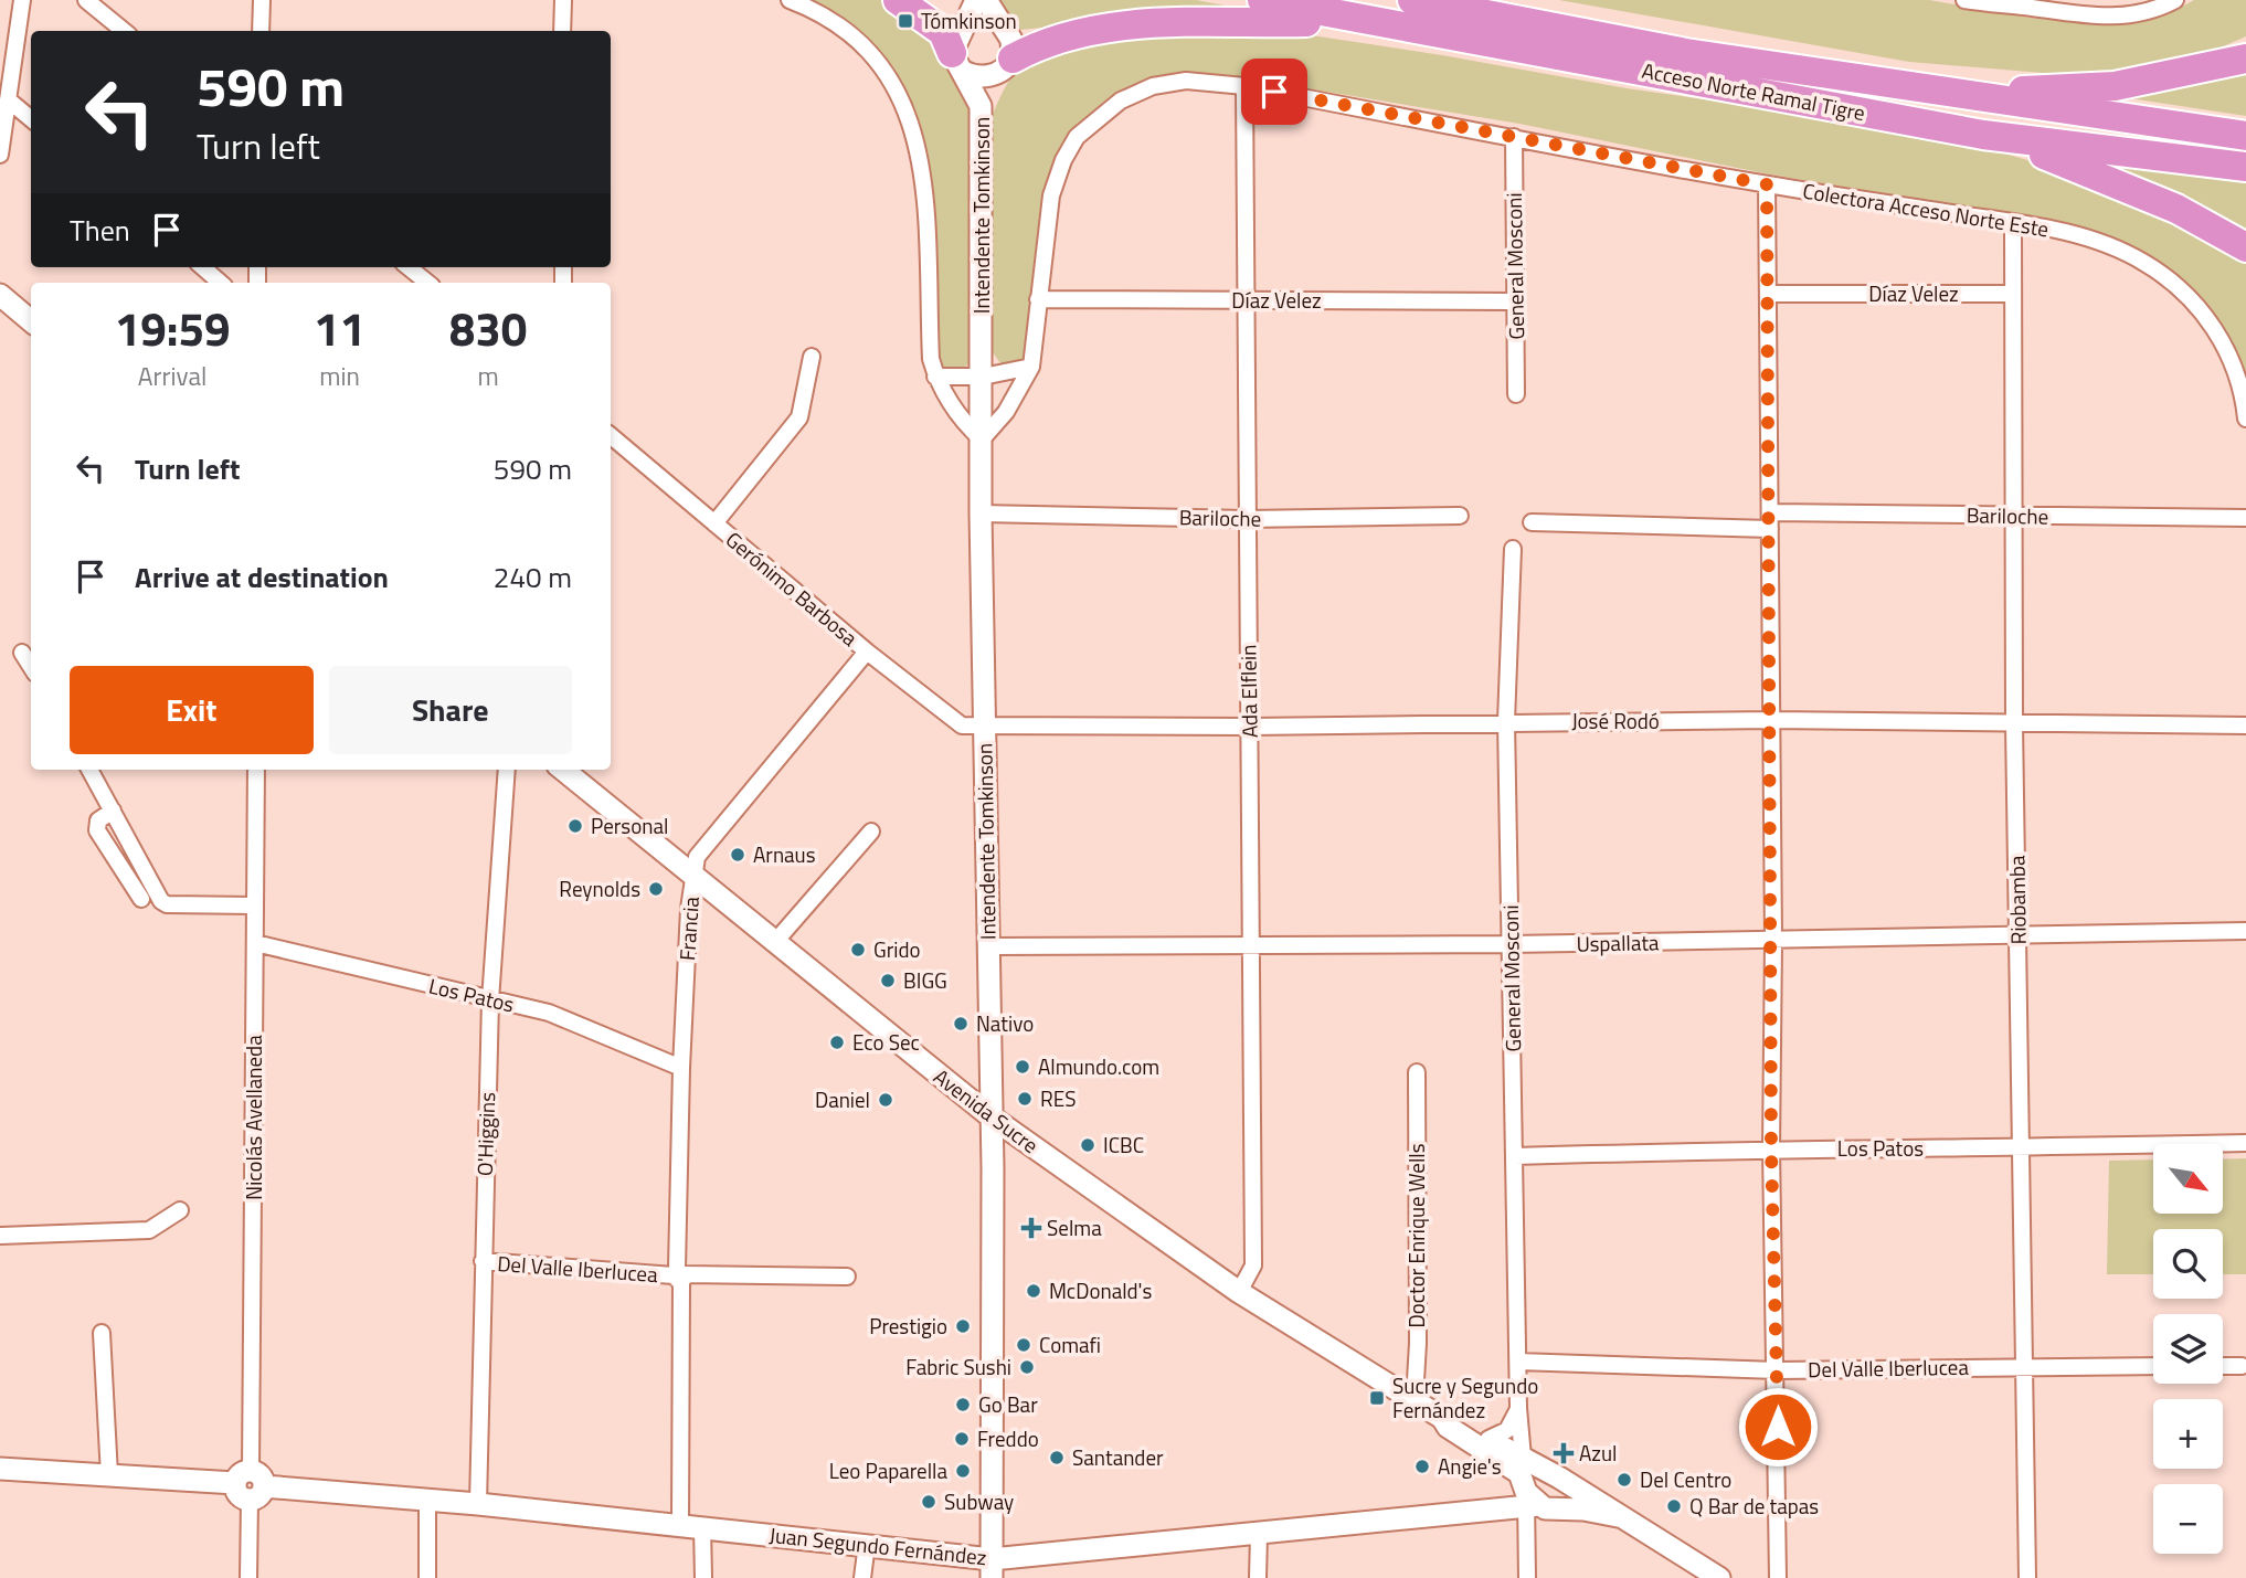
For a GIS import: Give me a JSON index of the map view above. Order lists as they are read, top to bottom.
{
  "streets": {
    "highway": ["Acceso Norte Ramal Tigre"],
    "main road": ["Intendente Tomkinson", "Avenida Sucre", "Juan Segundo Fernández"],
    "street": [
      "Colectora Acceso Norte Este",
      "General Mosconi",
      "Díaz Velez",
      "Bariloche",
      "Gerónimo Barbosa",
      "Ada Elflein",
      "José Rodó",
      "Riobamba",
      "Francia",
      "Uspallata",
      "Los Patos",
      "Nicolás Avellaneda",
      "O'Higgins",
      "Doctor Enrique Wells",
      "Del Valle Iberlucea"
    ]
  },
  "crossings": [
    ["Colectora Acceso Norte Este", "Intendente Tomkinson"],
    ["Colectora Acceso Norte Este", "General Mosconi"],
    ["Colectora Acceso Norte Este", "Díaz Velez"],
    ["Colectora Acceso Norte Este", "Ada Elflein"],
    ["Colectora Acceso Norte Este", "Riobamba"],
    ["Intendente Tomkinson", "Bariloche"],
    ["Intendente Tomkinson", "Gerónimo Barbosa"],
    ["Intendente Tomkinson", "José Rodó"],
    ["Intendente Tomkinson", "Uspallata"],
    ["Intendente Tomkinson", "Avenida Sucre"],
    ["Intendente Tomkinson", "Juan Segundo Fernández"],
    ["General Mosconi", "Díaz Velez"],
    ["General Mosconi", "José Rodó"],
    ["General Mosconi", "Uspallata"],
    ["General Mosconi", "Los Patos"],
    ["General Mosconi", "Avenida Sucre"],
    ["General Mosconi", "Del Valle Iberlucea"],
    ["Díaz Velez", "Ada Elflein"],
    ["Díaz Velez", "Riobamba"],
    ["Bariloche", "Ada Elflein"],
    ["Bariloche", "Riobamba"],
    ["Gerónimo Barbosa", "José Rodó"],
    ["Gerónimo Barbosa", "Francia"],
    ["Ada Elflein", "José Rodó"],
    ["Ada Elflein", "Uspallata"],
    ["Ada Elflein", "Avenida Sucre"],
    ["José Rodó", "Riobamba"],
    ["Riobamba", "Uspallata"],
    ["Riobamba", "Los Patos"],
    ["Riobamba", "Del Valle Iberlucea"],
    ["Francia", "Los Patos"],
    ["Francia", "Avenida Sucre"],
    ["Francia", "Del Valle Iberlucea"],
    ["Francia", "Juan Segundo Fernández"],
    ["Los Patos", "Nicolás Avellaneda"],
    ["Los Patos", "O'Higgins"],
    ["Avenida Sucre", "Doctor Enrique Wells"],
    ["Avenida Sucre", "Juan Segundo Fernández"],
    ["Nicolás Avellaneda", "Juan Segundo Fernández"],
    ["O'Higgins", "Del Valle Iberlucea"],
    ["O'Higgins", "Juan Segundo Fernández"]
  ],
  "places": {
    "transit": ["Tómkinson", "Sucre y Segundo Fernández"],
    "other": [
      "Personal",
      "Arnaus",
      "Reynolds",
      "Grido",
      "BIGG",
      "Nativo",
      "Eco Sec",
      "Almundo.com",
      "RES",
      "Daniel",
      "ICBC",
      "McDonald's",
      "Prestigio",
      "Comafi",
      "Fabric Sushi",
      "Go Bar",
      "Freddo",
      "Santander",
      "Angie's",
      "Leo Paparella",
      "Del Centro",
      "Subway",
      "Q Bar de tapas"
    ],
    "health": ["Selma", "Azul"]
  },
  "north": "bottom right",
  "page": {
    "turn": ["590 m", "Turn left"],
    "then": "Then",
    "eta": [
      "19:59",
      "Arrival",
      "11",
      "min",
      "830",
      "m"
    ],
    "list": [
      {
        "name": "Turn left",
        "value": "590 m"
      },
      {
        "name": "Arrive at destination",
        "value": "240 m"
      }
    ],
    "buttons": ["Exit", "Share"],
    "map_buttons": ["+", "−"]
  }
}
